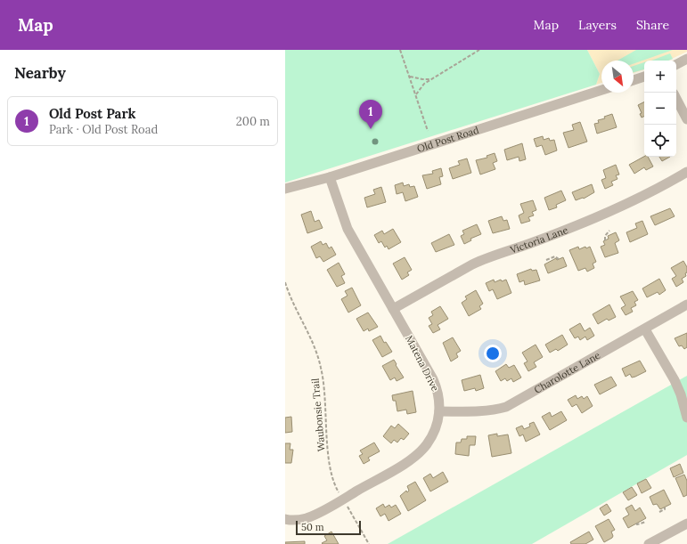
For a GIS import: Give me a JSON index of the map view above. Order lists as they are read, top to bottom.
{
  "streets": {
    "street": [
      "Old Post Road",
      "Victoria Lane",
      "Matena Drive",
      "Charolotte Lane"
    ],
    "path": ["Waubonsie Trail"]
  },
  "crossings": [
    ["Old Post Road", "Matena Drive"],
    ["Victoria Lane", "Matena Drive"],
    ["Matena Drive", "Charolotte Lane"],
    ["Matena Drive", "Waubonsie Trail"]
  ],
  "scale_bar": "50 m",
  "north": "bottom right",
  "page": {
    "header": "Map",
    "nav": ["Map", "Layers", "Share"],
    "heading": "Nearby",
    "map_buttons": ["+", "−"],
    "list": [
      {
        "mark": "1",
        "name": "Old Post Park",
        "note": "Park · Old Post Road",
        "value": "200 m"
      }
    ],
    "pins": "1",
    "scale": "50 m"
  }
}
